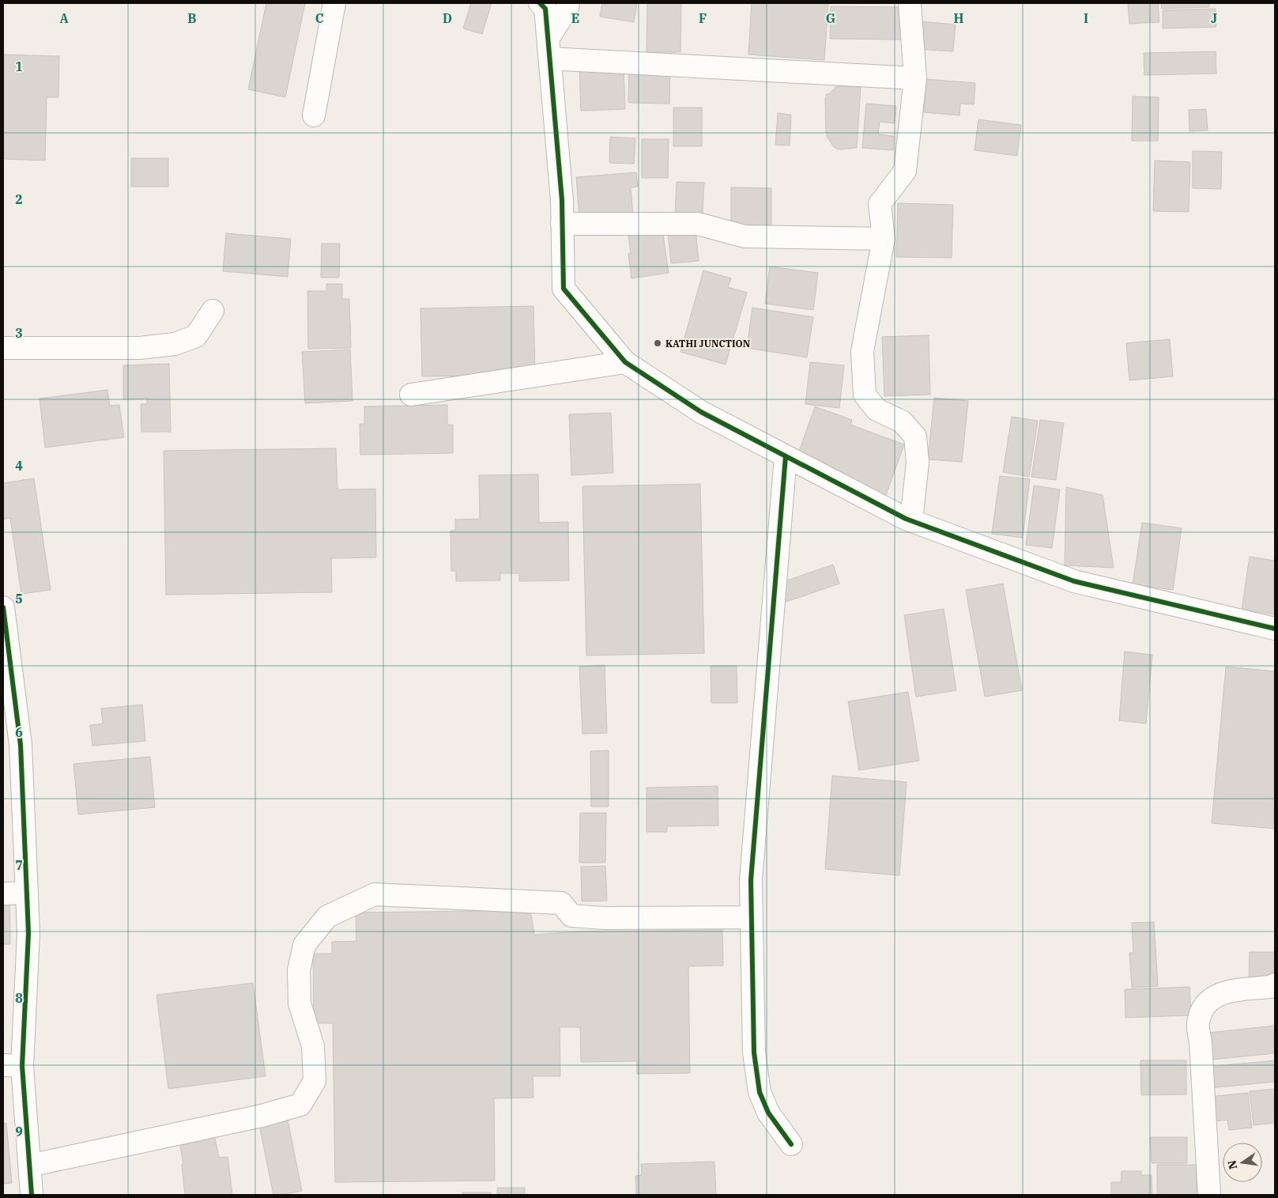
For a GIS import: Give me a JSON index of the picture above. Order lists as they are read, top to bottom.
{
  "places": ["KATHI JUNCTION"],
  "north": "left",
  "grid": {
    "columns": [
      "A",
      "B",
      "C",
      "D",
      "E",
      "F",
      "G",
      "H",
      "I",
      "J"
    ],
    "rows": [
      "1",
      "2",
      "3",
      "4",
      "5",
      "6",
      "7",
      "8",
      "9"
    ]
  }
}
